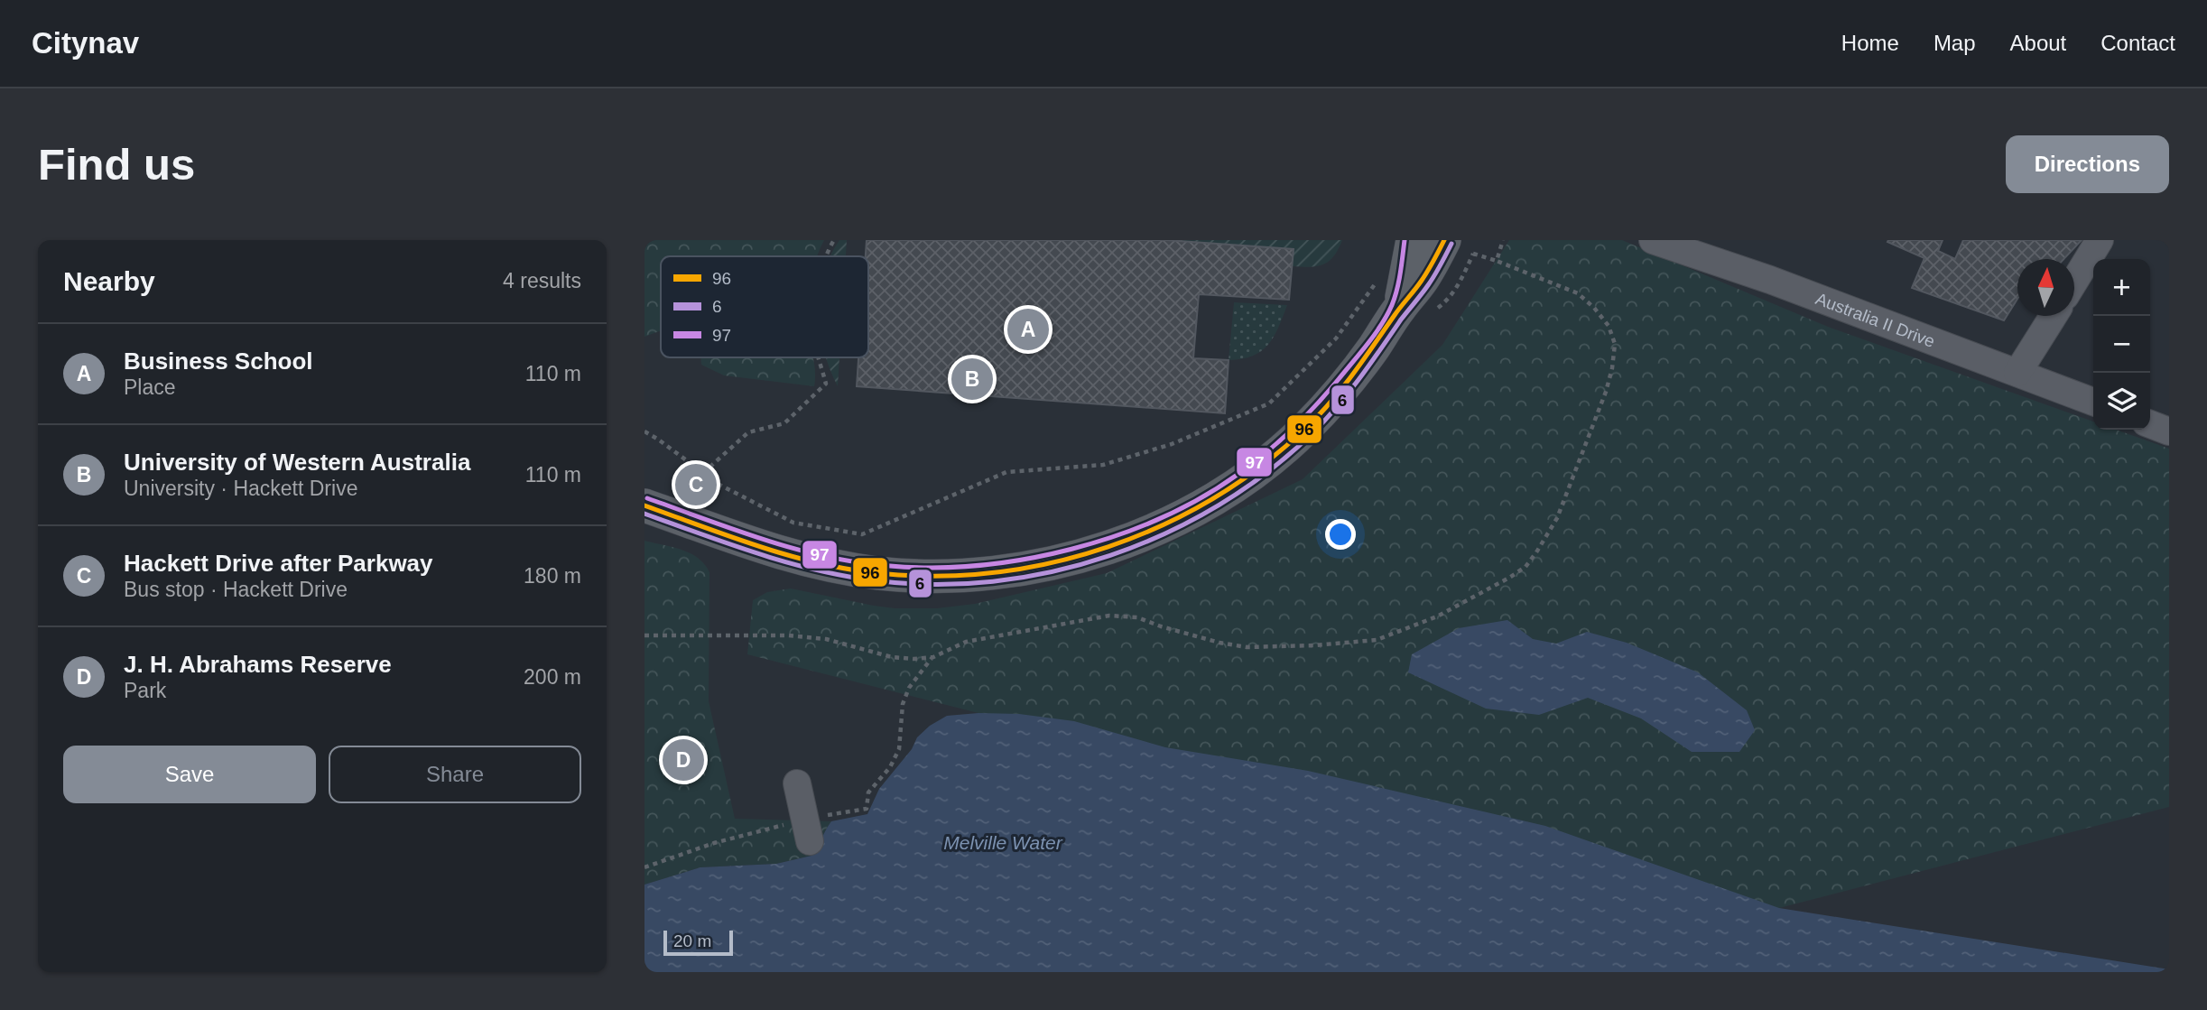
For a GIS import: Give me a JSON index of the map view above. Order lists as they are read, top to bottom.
{
  "streets": {
    "street": ["Australia II Drive"]
  },
  "water": ["Melville Water"],
  "lines": ["transit line 96", "transit line 97", "transit line 6"],
  "legend": ["96", "6", "97"],
  "scale_bar": "20 m",
  "north": "top",
  "page": {
    "header": "Citynav",
    "nav": [
      "Home",
      "Map",
      "About",
      "Contact"
    ],
    "buttons": [
      "Directions",
      ["Save", "Share"]
    ],
    "title": "Find us",
    "heading": ["Nearby", "4 results"],
    "map_buttons": ["+", "−"],
    "pins": [
      "A",
      "B",
      "C",
      "D"
    ],
    "list": [
      {
        "mark": "A",
        "name": "Business School",
        "note": "Place",
        "value": "110 m"
      },
      {
        "mark": "B",
        "name": "University of Western Australia",
        "note": "University · Hackett Drive",
        "value": "110 m"
      },
      {
        "mark": "C",
        "name": "Hackett Drive after Parkway",
        "note": "Bus stop · Hackett Drive",
        "value": "180 m"
      },
      {
        "mark": "D",
        "name": "J. H. Abrahams Reserve",
        "note": "Park",
        "value": "200 m"
      }
    ],
    "scale": "20 m"
  }
}
